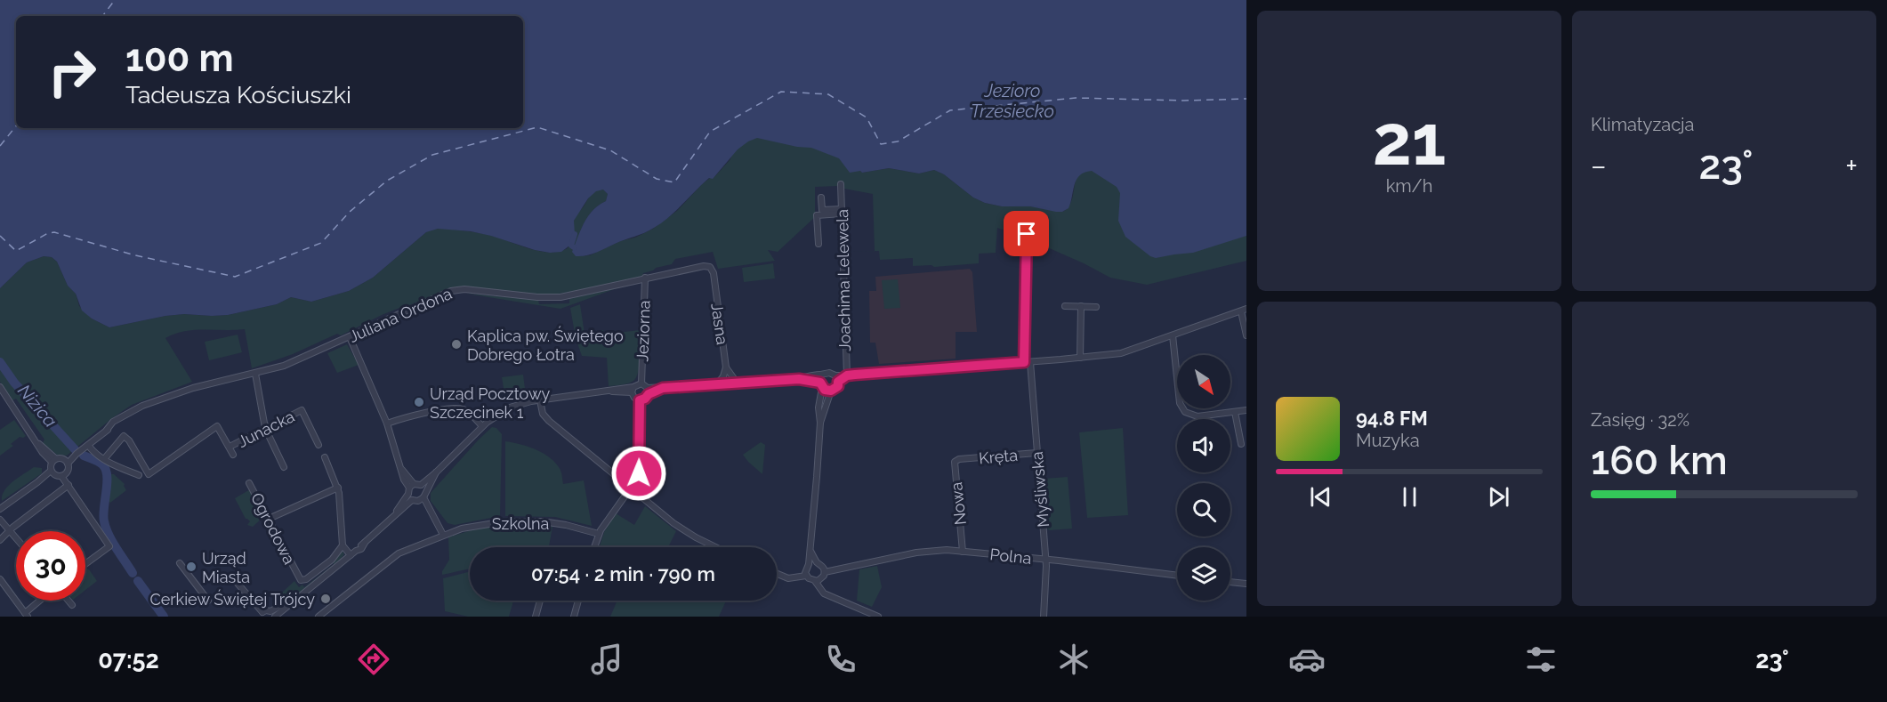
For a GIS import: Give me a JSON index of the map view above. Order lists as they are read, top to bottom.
{
  "streets": {
    "street": [
      "Joachima Lelewela",
      "Juliana Ordona",
      "Jasna",
      "Jeziorna",
      "Junacka",
      "Kręta",
      "Myśliwska",
      "Nowa",
      "Szkolna",
      "Ogrodowa",
      "Polna"
    ]
  },
  "crossings": [
    ["Juliana Ordona", "Jasna"],
    ["Juliana Ordona", "Jeziorna"],
    ["Kręta", "Myśliwska"],
    ["Kręta", "Nowa"],
    ["Myśliwska", "Polna"],
    ["Nowa", "Polna"]
  ],
  "water": ["Jezioro Trzesiecko", "Nizica"],
  "places": [
    "Kaplica pw. Świętego Dobrego Łotra",
    "Urząd Pocztowy Szczecinek 1",
    "Urząd Miasta",
    "Cerkiew Świętej Trójcy"
  ],
  "north": "bottom right",
  "page": {
    "tile": [
      ["21", "km/h"],
      "Klimatyzacja",
      ["Zasięg · 32%", "160 km"]
    ],
    "turn": ["100 m", "Tadeusza Kościuszki"],
    "heat": ["−", "23°", "+"],
    "song": ["94.8 FM", "Muzyka"],
    "limit": "30",
    "trip": "07:54 · 2 min · 790 m",
    "tabs": ["07:52", "23°"]
  }
}
